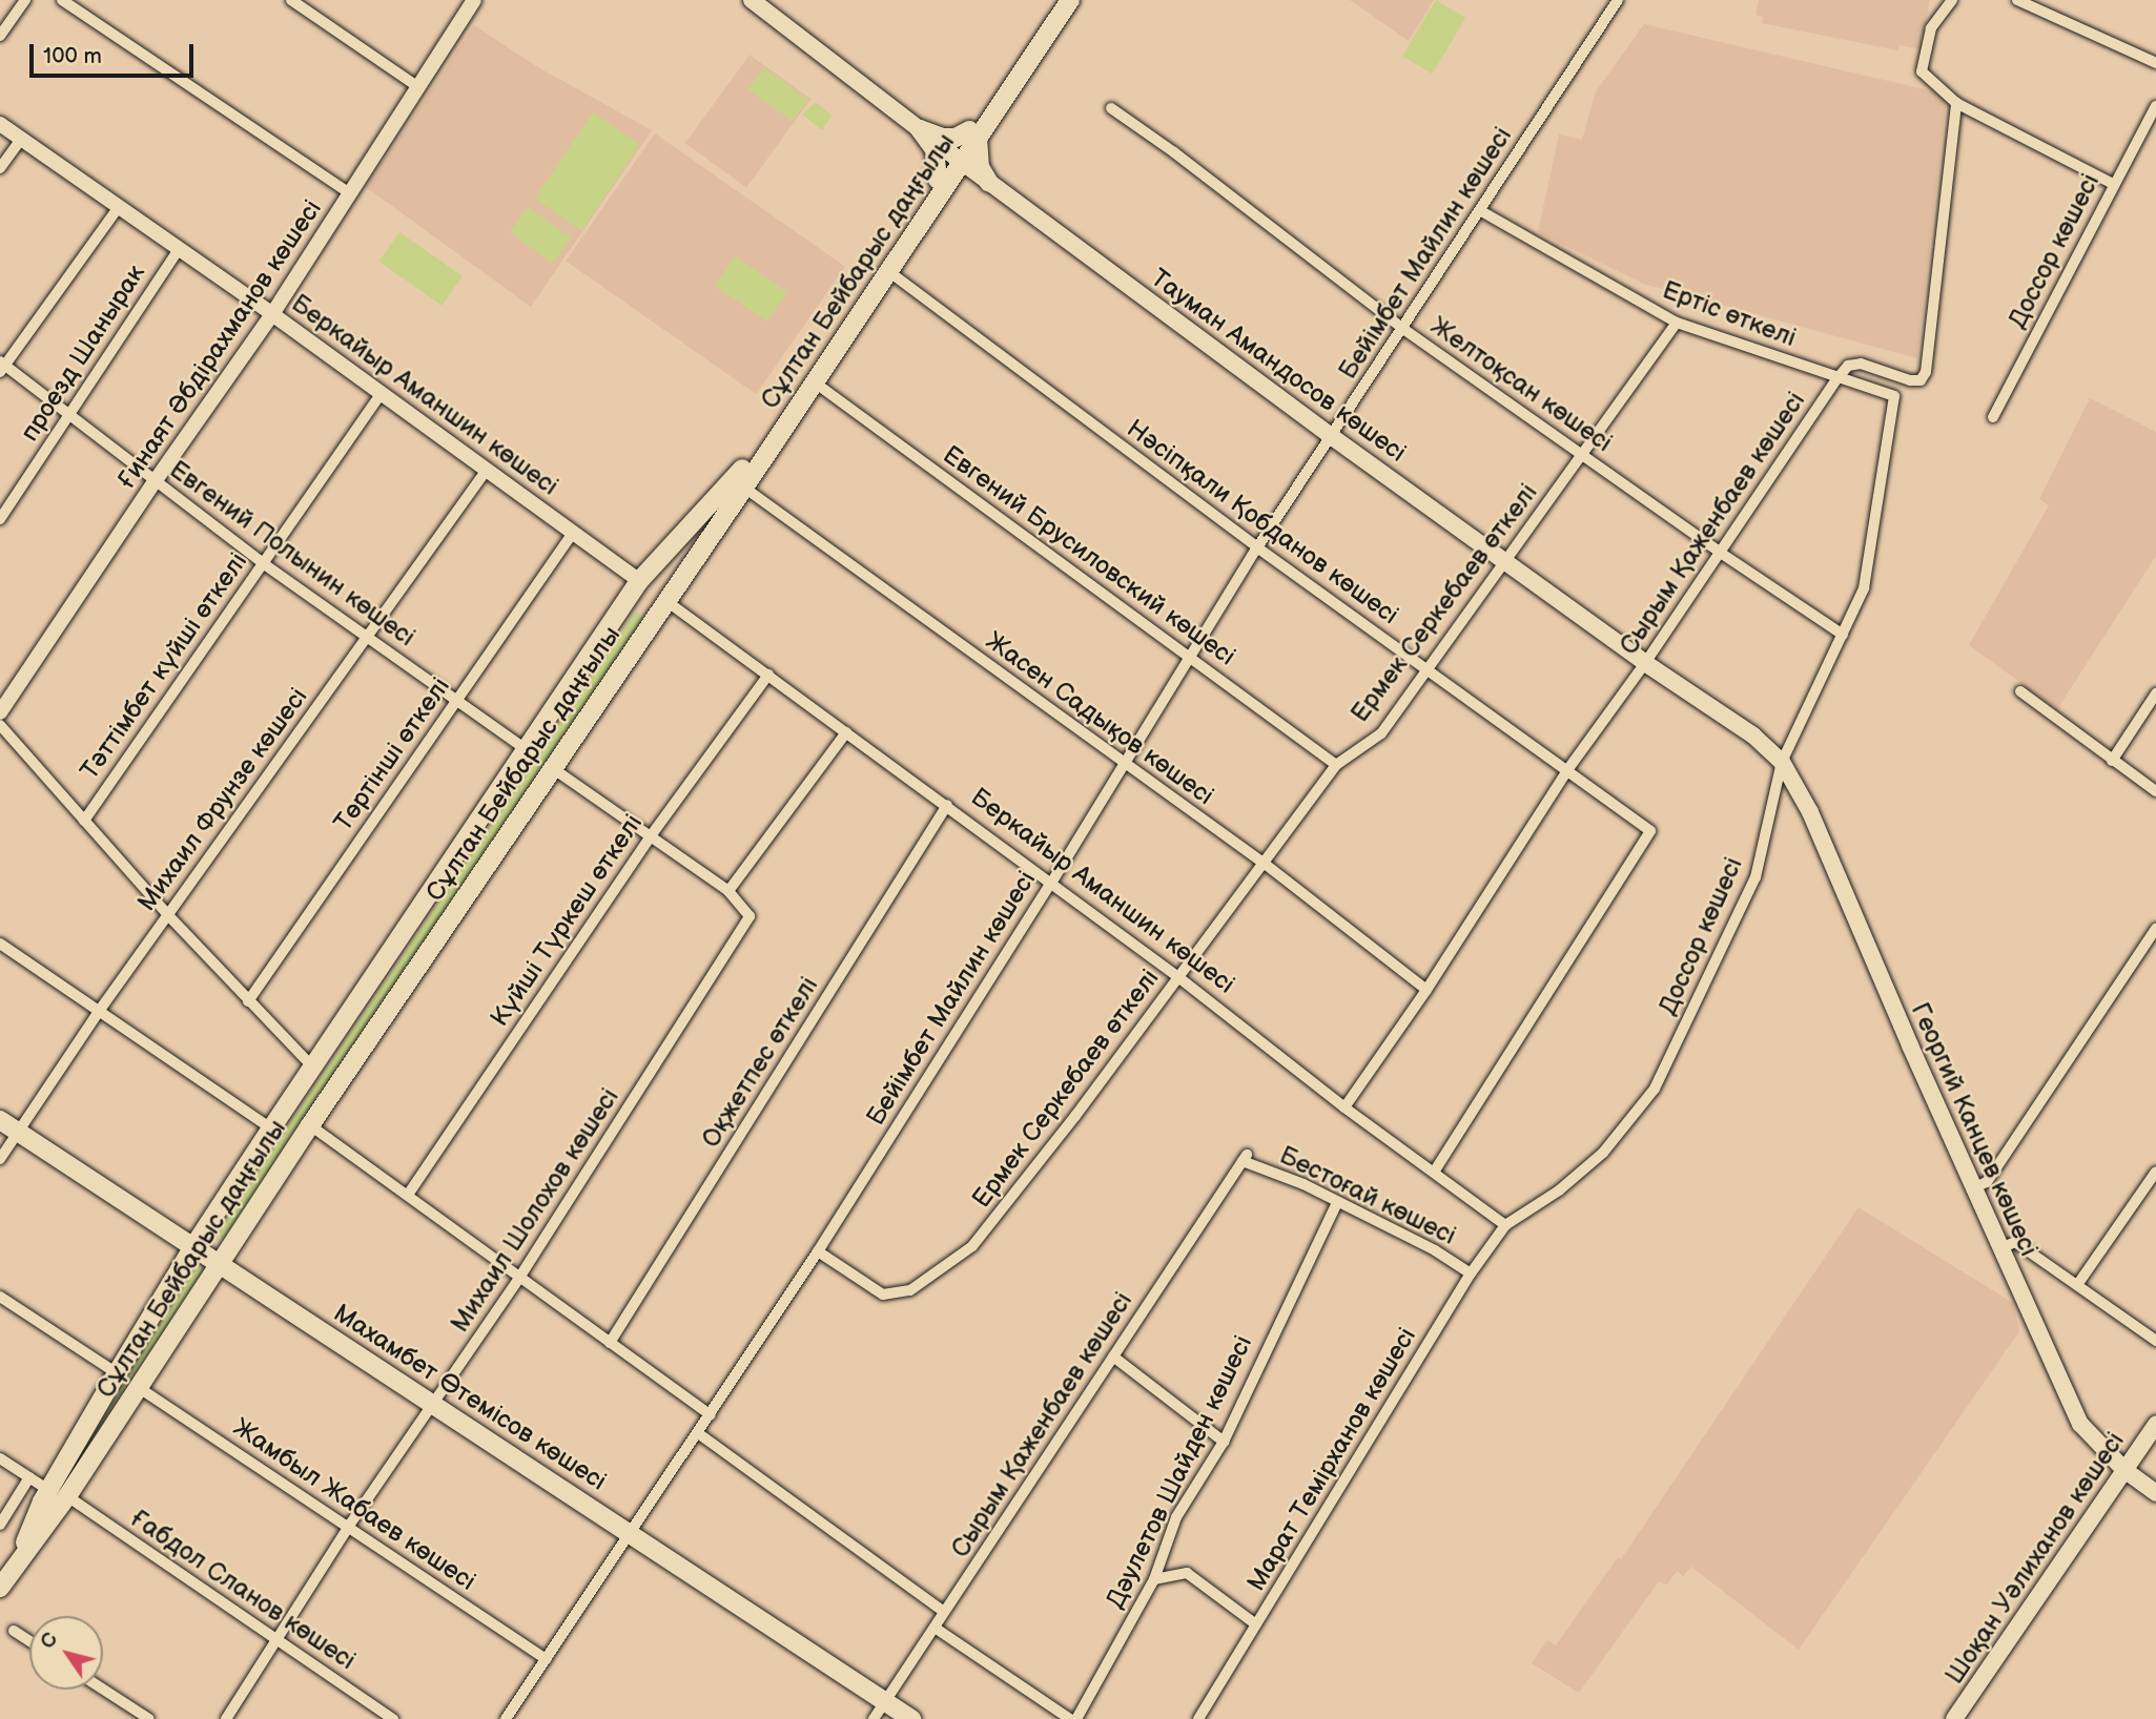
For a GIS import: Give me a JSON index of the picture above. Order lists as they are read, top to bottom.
{
  "streets": {
    "main road": [
      "Сұлтан Бейбарыс даңғылы",
      "Тауман Амандосов көшесі",
      "Георгий Канцев көшесі",
      "Махамбет Өтемісов көшесі",
      "Шоқан Уәлиханов көшесі"
    ],
    "street": [
      "Доссор көшесі",
      "Бейімбет Майлин көшесі",
      "Ертіс өткелі",
      "Ғинаят Әбдірахманов көшесі",
      "проезд Шанырак",
      "Желтоқсан көшесі",
      "Беркайыр Аманшин көшесі",
      "Нәсіпқали Қобданов көшесі",
      "Сырым Қаженбаев көшесі",
      "Евгений Полынин көшесі",
      "Евгений Брусиловский көшесі",
      "Ермек Серкебаев өткелі",
      "Тәттімбет күйші өткелі",
      "Жасен Садықов көшесі",
      "Төртінші өткелі",
      "Михаил Фрунзе көшесі",
      "Күйші Түркеш өткелі",
      "Оқжетпес өткелі",
      "Бестоғай көшесі",
      "Михаил Шолохов көшесі",
      "Марат Темірханов көшесі",
      "Дәулетов Шайден көшесі",
      "Жамбыл Жабаев көшесі",
      "Ғабдол Сланов көшесі"
    ]
  },
  "crossings": [
    ["Доссор көшесі", "Ертіс өткелі"],
    ["Доссор көшесі", "Тауман Амандосов көшесі"],
    ["Доссор көшесі", "Желтоқсан көшесі"],
    ["Доссор көшесі", "Беркайыр Аманшин көшесі"],
    ["Доссор көшесі", "Георгий Канцев көшесі"],
    ["Доссор көшесі", "Марат Темірханов көшесі"],
    ["Бейімбет Майлин көшесі", "Ертіс өткелі"],
    ["Бейімбет Майлин көшесі", "Тауман Амандосов көшесі"],
    ["Бейімбет Майлин көшесі", "Желтоқсан көшесі"],
    ["Бейімбет Майлин көшесі", "Беркайыр Аманшин көшесі"],
    ["Бейімбет Майлин көшесі", "Нәсіпқали Қобданов көшесі"],
    ["Бейімбет Майлин көшесі", "Евгений Брусиловский көшесі"],
    ["Бейімбет Майлин көшесі", "Ермек Серкебаев өткелі"],
    ["Бейімбет Майлин көшесі", "Жасен Садықов көшесі"],
    ["Бейімбет Майлин көшесі", "Махамбет Өтемісов көшесі"],
    ["Бейімбет Майлин көшесі", "Жамбыл Жабаев көшесі"],
    ["Сұлтан Бейбарыс даңғылы", "Тауман Амандосов көшесі"],
    ["Сұлтан Бейбарыс даңғылы", "Беркайыр Аманшин көшесі"],
    ["Сұлтан Бейбарыс даңғылы", "Нәсіпқали Қобданов көшесі"],
    ["Сұлтан Бейбарыс даңғылы", "Евгений Полынин көшесі"],
    ["Сұлтан Бейбарыс даңғылы", "Евгений Брусиловский көшесі"],
    ["Сұлтан Бейбарыс даңғылы", "Жасен Садықов көшесі"],
    ["Сұлтан Бейбарыс даңғылы", "Махамбет Өтемісов көшесі"],
    ["Сұлтан Бейбарыс даңғылы", "Жамбыл Жабаев көшесі"],
    ["Сұлтан Бейбарыс даңғылы", "Ғабдол Сланов көшесі"],
    ["Ертіс өткелі", "Сырым Қаженбаев көшесі"],
    ["Ертіс өткелі", "Ермек Серкебаев өткелі"],
    ["Ғинаят Әбдірахманов көшесі", "Беркайыр Аманшин көшесі"],
    ["Ғинаят Әбдірахманов көшесі", "Евгений Полынин көшесі"],
    ["проезд Шанырак", "Беркайыр Аманшин көшесі"],
    ["проезд Шанырак", "Евгений Полынин көшесі"],
    ["Тауман Амандосов көшесі", "Сырым Қаженбаев көшесі"],
    ["Тауман Амандосов көшесі", "Ермек Серкебаев өткелі"],
    ["Тауман Амандосов көшесі", "Георгий Канцев көшесі"],
    ["Желтоқсан көшесі", "Сырым Қаженбаев көшесі"],
    ["Желтоқсан көшесі", "Ермек Серкебаев өткелі"],
    ["Беркайыр Аманшин көшесі", "Нәсіпқали Қобданов көшесі"],
    ["Беркайыр Аманшин көшесі", "Сырым Қаженбаев көшесі"],
    ["Беркайыр Аманшин көшесі", "Ермек Серкебаев өткелі"],
    ["Беркайыр Аманшин көшесі", "Тәттімбет күйші өткелі"],
    ["Беркайыр Аманшин көшесі", "Төртінші өткелі"],
    ["Беркайыр Аманшин көшесі", "Михаил Фрунзе көшесі"],
    ["Беркайыр Аманшин көшесі", "Күйші Түркеш өткелі"],
    ["Беркайыр Аманшин көшесі", "Оқжетпес өткелі"],
    ["Беркайыр Аманшин көшесі", "Марат Темірханов көшесі"],
    ["Нәсіпқали Қобданов көшесі", "Сырым Қаженбаев көшесі"],
    ["Нәсіпқали Қобданов көшесі", "Ермек Серкебаев өткелі"],
    ["Сырым Қаженбаев көшесі", "Жасен Садықов көшесі"],
    ["Сырым Қаженбаев көшесі", "Бестоғай көшесі"],
    ["Сырым Қаженбаев көшесі", "Махамбет Өтемісов көшесі"],
    ["Евгений Полынин көшесі", "Тәттімбет күйші өткелі"],
    ["Евгений Полынин көшесі", "Төртінші өткелі"],
    ["Евгений Полынин көшесі", "Михаил Фрунзе көшесі"],
    ["Евгений Брусиловский көшесі", "Ермек Серкебаев өткелі"],
    ["Ермек Серкебаев өткелі", "Жасен Садықов көшесі"],
    ["Михаил Фрунзе көшесі", "Махамбет Өтемісов көшесі"],
    ["Георгий Канцев көшесі", "Шоқан Уәлиханов көшесі"],
    ["Бестоғай көшесі", "Марат Темірханов көшесі"],
    ["Бестоғай көшесі", "Дәулетов Шайден көшесі"],
    ["Михаил Шолохов көшесі", "Махамбет Өтемісов көшесі"],
    ["Михаил Шолохов көшесі", "Жамбыл Жабаев көшесі"],
    ["Михаил Шолохов көшесі", "Ғабдол Сланов көшесі"]
  ],
  "scale_bar": "100 m",
  "north": "top left"
}
